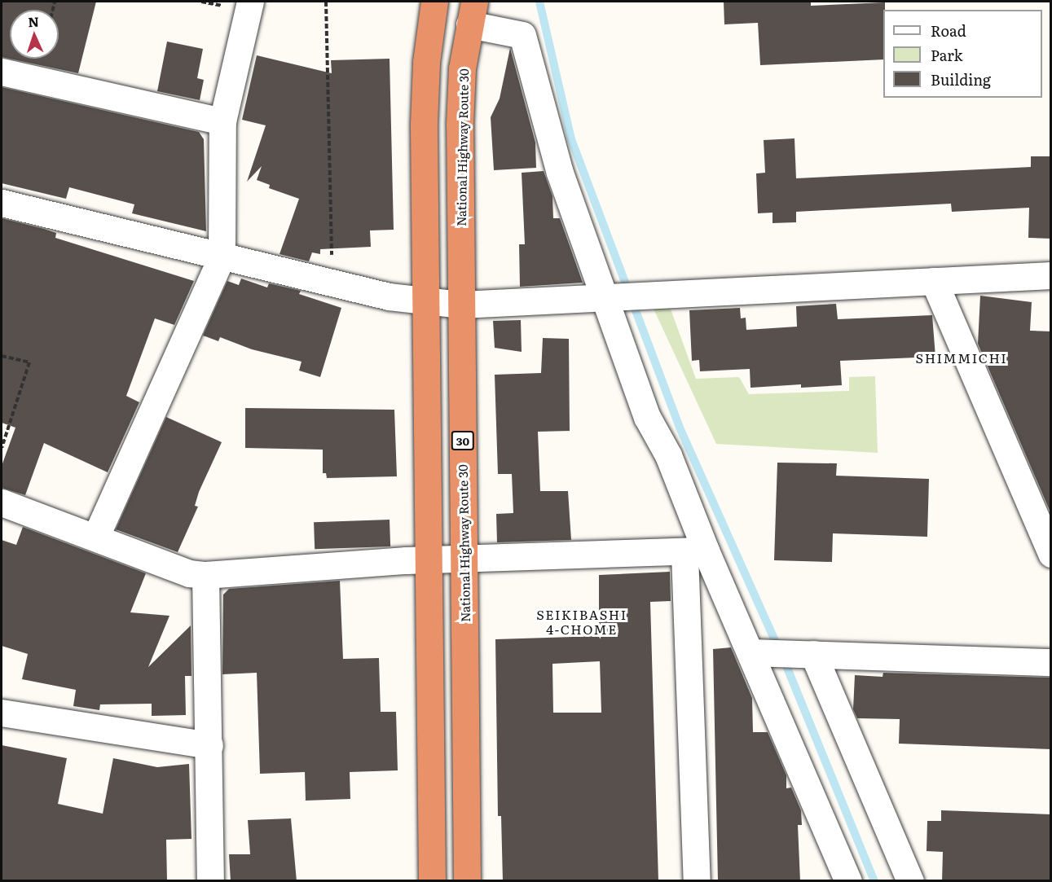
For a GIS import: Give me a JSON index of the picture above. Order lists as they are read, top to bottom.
{
  "streets": {
    "highway": ["National Highway Route 30", "30"]
  },
  "districts": ["SHIMMICHI", "SEIKIBASHI 4-CHOME"],
  "legend": ["Road", "Park", "Building"],
  "north": "top"
}
